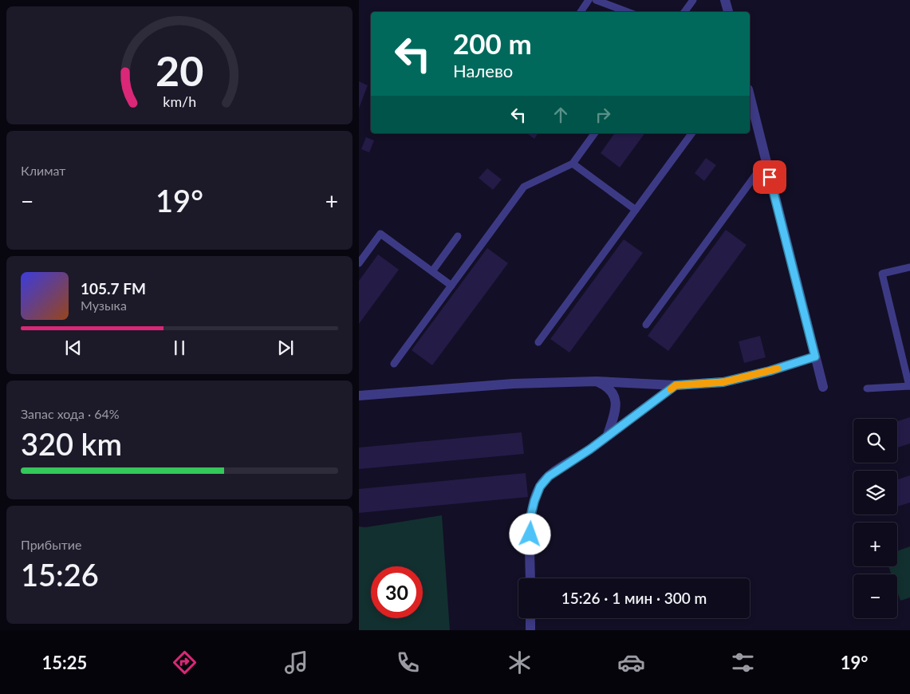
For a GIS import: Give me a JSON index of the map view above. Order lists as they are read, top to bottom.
{
  "page": {
    "turn": ["200 m", "Налево"],
    "tile": [
      "Климат",
      ["Запас хода · 64%", "320 km"],
      ["Прибытие", "15:26"]
    ],
    "heat": ["−", "19°", "+"],
    "song": ["105.7 FM", "Музыка"],
    "map_buttons": ["+", "−"],
    "limit": "30",
    "trip": "15:26 · 1 мин · 300 m",
    "tabs": ["15:25", "19°"],
    "gauge": ["20", "km/h"]
  }
}
